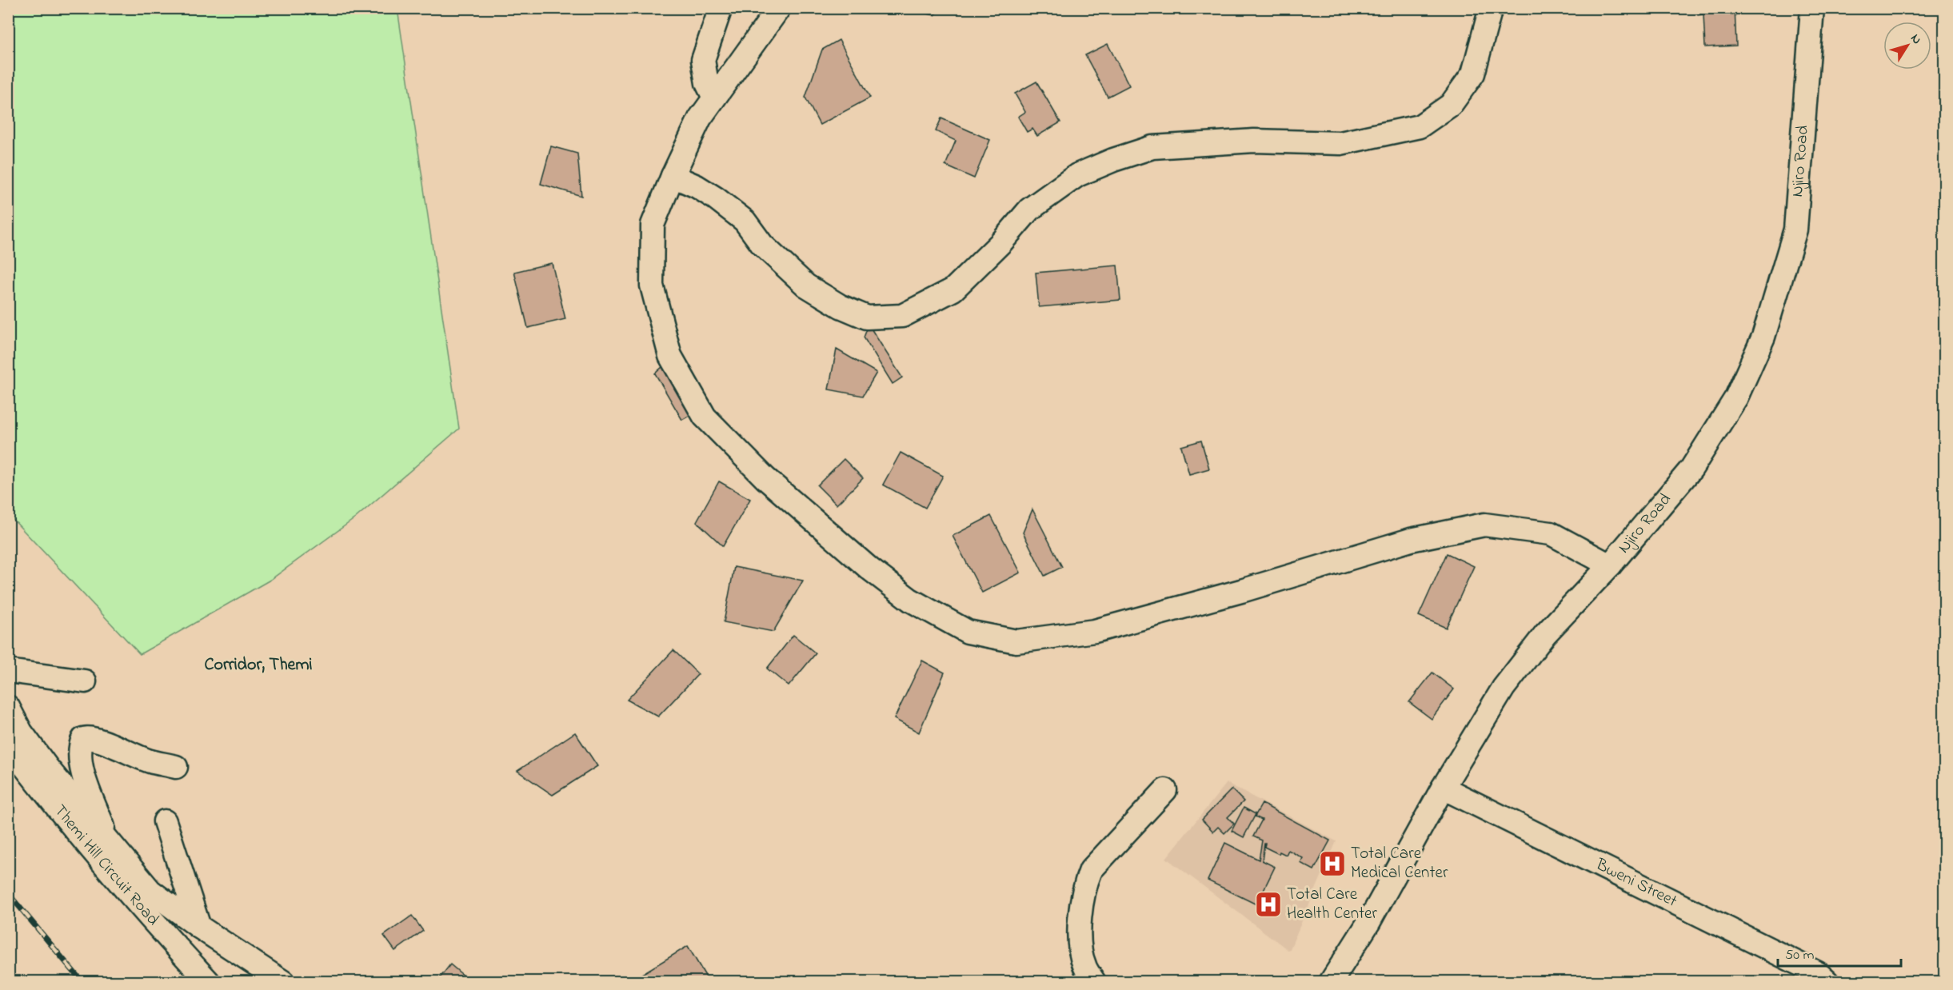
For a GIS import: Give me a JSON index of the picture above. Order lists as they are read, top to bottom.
{
  "streets": {
    "street": ["Njiro Road", "Themi Hill Circuit Road", "Bweni Street"]
  },
  "crossings": [
    ["Njiro Road", "Bweni Street"]
  ],
  "districts": ["Corridor, Themi"],
  "places": {
    "hospital": ["Total Care Medical Center", "Total Care Health Center"]
  },
  "scale_bar": "50 m",
  "north": "top right"
}
